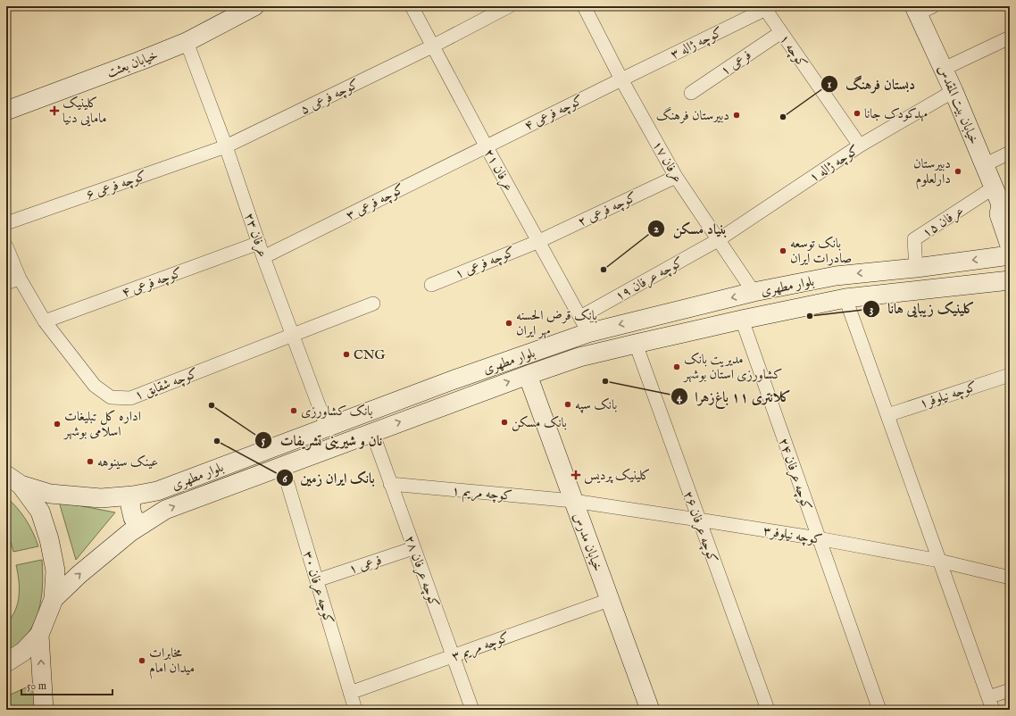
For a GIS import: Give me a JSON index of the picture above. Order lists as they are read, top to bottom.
{
  "streets": {
    "main road": [
      "خیابان بعثت",
      "خیابان بیت المقدس",
      "بلوار مطهری",
      "خیابان مدرس"
    ],
    "street": [
      "کوچه ژاله ۳",
      "کوچه ۱",
      "فرعی ۱",
      "کوچه فرعی ۵",
      "کوچه فرعی ۴",
      "عرفان ۱۷",
      "کوچه ژاله ۱",
      "عرفان ۲۱",
      "کوچه فرعی ۶",
      "کوچه فرعی ۳",
      "کوچه فرعی ۲",
      "عرفان ۱۵",
      "عرفان ۲۳",
      "کوچه فرعی ۱",
      "کوچه عرفان ۱۹",
      "کوچه شقایق ۱",
      "کوچه نیلوفر۱",
      "کوچه عرفان ۲۴",
      "کوچه مریم ۱",
      "کوچه عرفان ۲۶",
      "کوچه نیلوفر۳",
      "کوچه عرفان ۲۸",
      "کوچه عرفان ۳۰",
      "کوچه مریم ۳"
    ]
  },
  "crossings": [
    ["کوچه ژاله ۳", "کوچه ۱"],
    ["کوچه ژاله ۳", "کوچه فرعی ۴"],
    ["کوچه ژاله ۳", "عرفان ۱۷"],
    ["کوچه ۱", "فرعی ۱"],
    ["کوچه ۱", "کوچه ژاله ۱"],
    ["فرعی ۱", "کوچه عرفان ۲۸"],
    ["فرعی ۱", "کوچه عرفان ۳۰"],
    ["خیابان بعثت", "عرفان ۲۳"],
    ["کوچه فرعی ۵", "عرفان ۲۱"],
    ["کوچه فرعی ۵", "کوچه فرعی ۶"],
    ["کوچه فرعی ۵", "عرفان ۲۳"],
    ["خیابان بیت المقدس", "کوچه ژاله ۱"],
    ["خیابان بیت المقدس", "عرفان ۱۵"],
    ["کوچه فرعی ۴", "عرفان ۱۷"],
    ["کوچه فرعی ۴", "عرفان ۲۱"],
    ["کوچه فرعی ۴", "کوچه فرعی ۳"],
    ["کوچه فرعی ۴", "عرفان ۲۳"],
    ["کوچه فرعی ۴", "کوچه شقایق ۱"],
    ["عرفان ۱۷", "کوچه ژاله ۱"],
    ["عرفان ۱۷", "کوچه فرعی ۲"],
    ["عرفان ۱۷", "کوچه عرفان ۱۹"],
    ["عرفان ۱۷", "بلوار مطهری"],
    ["کوچه ژاله ۱", "کوچه عرفان ۱۹"],
    ["عرفان ۲۱", "کوچه فرعی ۳"],
    ["عرفان ۲۱", "کوچه فرعی ۲"],
    ["عرفان ۲۱", "کوچه فرعی ۱"],
    ["عرفان ۲۱", "کوچه عرفان ۱۹"],
    ["عرفان ۲۱", "بلوار مطهری"],
    ["کوچه فرعی ۶", "عرفان ۲۳"],
    ["کوچه فرعی ۳", "عرفان ۲۳"],
    ["کوچه فرعی ۲", "کوچه فرعی ۱"],
    ["عرفان ۱۵", "بلوار مطهری"],
    ["عرفان ۲۳", "بلوار مطهری"],
    ["عرفان ۲۳", "کوچه شقایق ۱"],
    ["کوچه عرفان ۱۹", "بلوار مطهری"],
    ["بلوار مطهری", "کوچه عرفان ۲۴"],
    ["بلوار مطهری", "کوچه عرفان ۲۶"],
    ["بلوار مطهری", "خیابان مدرس"],
    ["بلوار مطهری", "کوچه عرفان ۲۸"],
    ["بلوار مطهری", "کوچه عرفان ۳۰"],
    ["کوچه عرفان ۲۴", "کوچه نیلوفر۳"],
    ["کوچه مریم ۱", "کوچه نیلوفر۳"],
    ["کوچه مریم ۱", "خیابان مدرس"],
    ["کوچه مریم ۱", "کوچه عرفان ۲۸"],
    ["کوچه عرفان ۲۶", "کوچه نیلوفر۳"],
    ["کوچه نیلوفر۳", "خیابان مدرس"],
    ["خیابان مدرس", "کوچه مریم ۳"],
    ["کوچه عرفان ۲۸", "کوچه مریم ۳"],
    ["کوچه عرفان ۳۰", "کوچه مریم ۳"]
  ],
  "places": {
    "health": ["کلینیک مامایی دنیا", "کلینیک پردیس"],
    "other": [
      "مهدکودک جانا",
      "دبیرستان فرهنگ",
      "دبستان فرهنگ",
      "دبیرستان دارلعلوم",
      "بانک توسعه صادرات ایران",
      "بنیاد مسکن",
      "کلینیک زیبایی هانا",
      "بانک قرض الحسنه مهر ایران",
      "CNG",
      "مدیریت بانک کشاورزی استان بوشهر",
      "کلانتری ۱۱ باغ‌زهرا",
      "بانک سپه",
      "نان و شیرینی تشریفات",
      "بانک کشاورزی",
      "بانک مسکن",
      "اداره کل تبلیغات اسلامی بوشهر",
      "بانک ایران زمین",
      "عینک سینوهه",
      "مخابرات میدان امام"
    ]
  },
  "scale_bar": "50 m"
}
